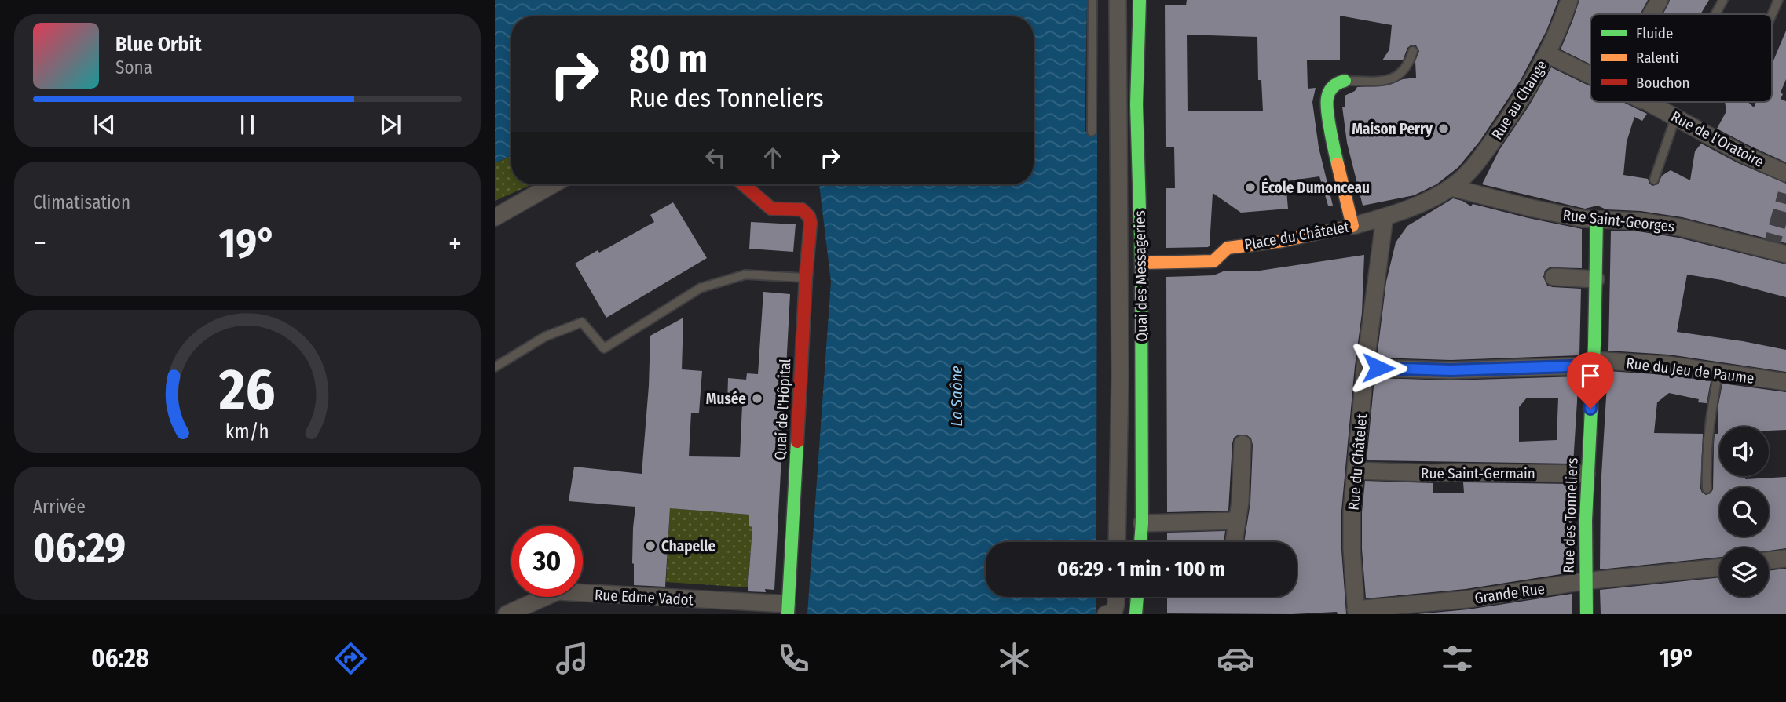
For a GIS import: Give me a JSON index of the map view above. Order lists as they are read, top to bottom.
{
  "streets": {
    "street": [
      "Rue au Change",
      "Rue de l'Oratoire",
      "Rue Saint-Georges",
      "Place du Châtelet",
      "Quai des Messageries",
      "Rue du Jeu de Paume",
      "Quai de l'Hôpital",
      "Rue du Châtelet",
      "Rue Saint-Germain",
      "Rue des Tonneliers",
      "Grande Rue",
      "Rue Edme Vadot"
    ]
  },
  "crossings": [
    ["Rue au Change", "Rue de l'Oratoire"],
    ["Rue au Change", "Rue Saint-Georges"],
    ["Rue au Change", "Place du Châtelet"],
    ["Rue Saint-Georges", "Place du Châtelet"],
    ["Rue Saint-Georges", "Rue des Tonneliers"],
    ["Place du Châtelet", "Quai des Messageries"],
    ["Place du Châtelet", "Rue du Châtelet"],
    ["Rue du Jeu de Paume", "Rue du Châtelet"],
    ["Rue du Jeu de Paume", "Rue des Tonneliers"],
    ["Quai de l'Hôpital", "Rue Edme Vadot"],
    ["Rue du Châtelet", "Rue Saint-Germain"],
    ["Rue du Châtelet", "Grande Rue"],
    ["Rue Saint-Germain", "Rue des Tonneliers"],
    ["Rue des Tonneliers", "Grande Rue"]
  ],
  "water": ["La Saône"],
  "places": [
    "Maison Perry",
    "École Dumonceau",
    "Musée",
    "Chapelle"
  ],
  "legend": ["Fluide", "Ralenti", "Bouchon"],
  "page": {
    "turn": ["80 m", "Rue des Tonneliers"],
    "song": ["Blue Orbit", "Sona"],
    "tile": [
      "Climatisation",
      ["Arrivée", "06:29"]
    ],
    "heat": ["−", "19°", "+"],
    "limit": "30",
    "trip": "06:29 · 1 min · 100 m",
    "tabs": ["06:28", "19°"],
    "gauge": ["26", "km/h"]
  }
}
